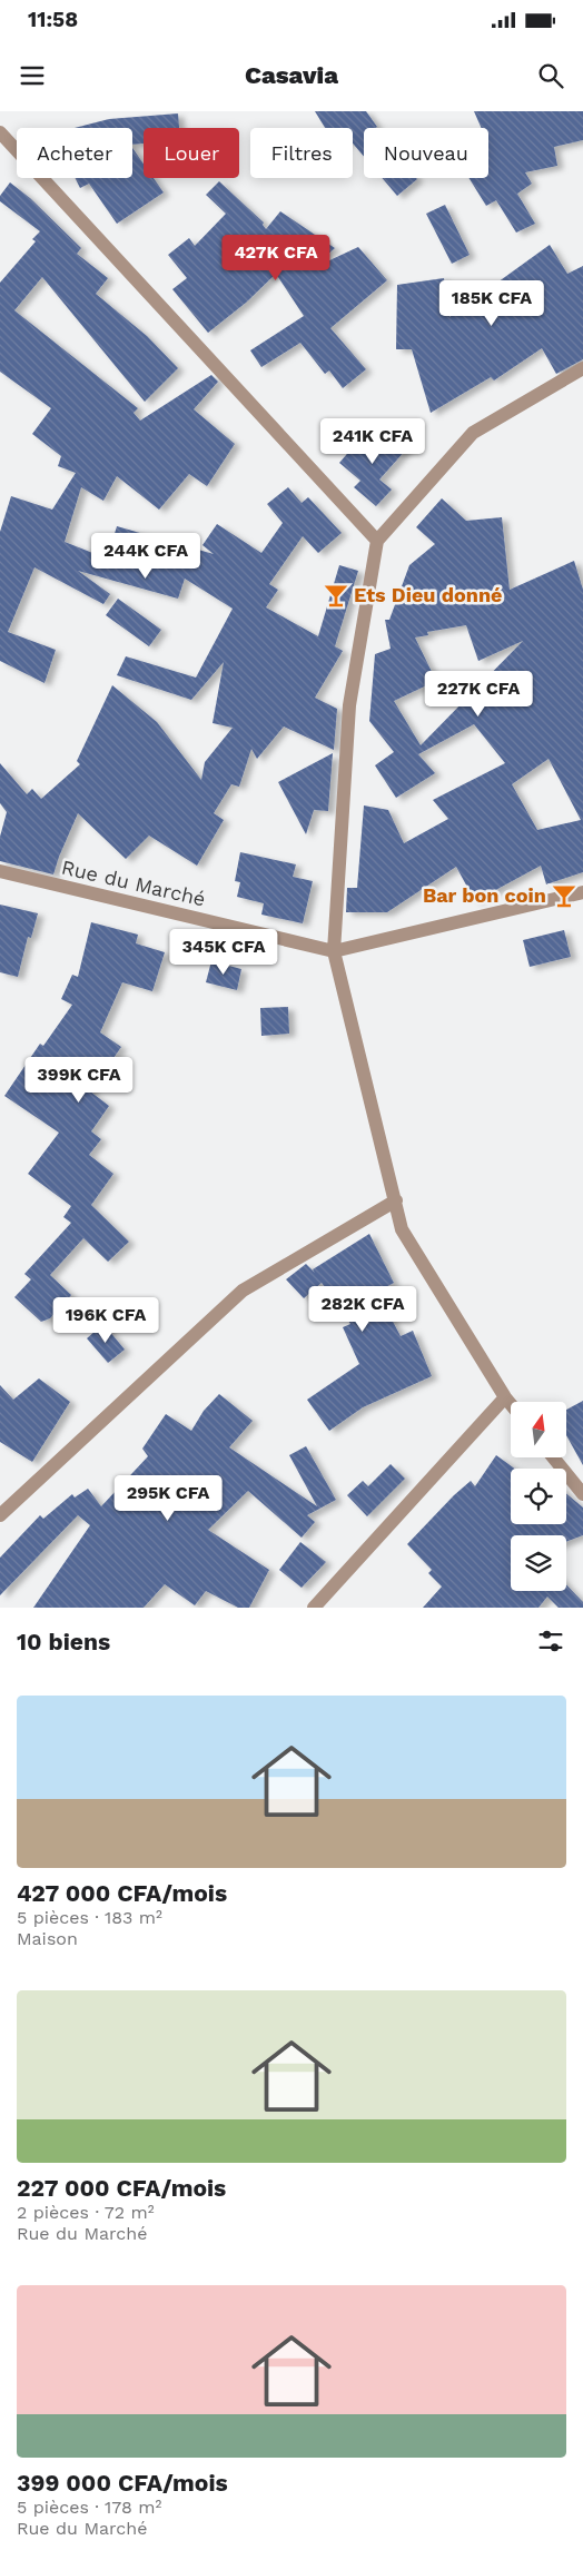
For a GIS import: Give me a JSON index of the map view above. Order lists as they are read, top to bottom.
{
  "streets": {
    "street": ["Rue du Marché"]
  },
  "places": {
    "bar": ["Ets Dieu donné", "Bar bon coin"]
  },
  "north": "top",
  "page": {
    "status": "11:58",
    "header": "Casavia",
    "chip": [
      "Acheter",
      "Louer",
      "Filtres",
      "Nouveau"
    ],
    "price": [
      "427K CFA",
      "185K CFA",
      "241K CFA",
      "244K CFA",
      "227K CFA",
      "345K CFA",
      "399K CFA",
      "282K CFA",
      "196K CFA",
      "295K CFA"
    ],
    "heading": "10 biens",
    "list": [
      {
        "name": "427 000 CFA/mois",
        "note": "5 pièces · 183 m² · Maison"
      },
      {
        "name": "227 000 CFA/mois",
        "note": "2 pièces · 72 m² · Rue du Marché"
      },
      {
        "name": "399 000 CFA/mois",
        "note": "5 pièces · 178 m² · Rue du Marché"
      }
    ]
  }
}
